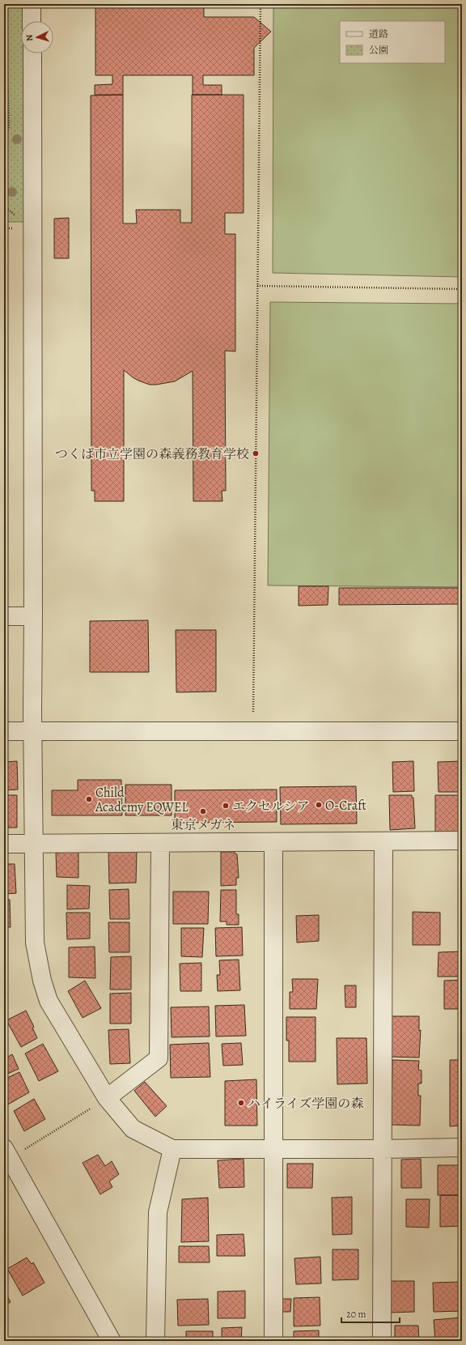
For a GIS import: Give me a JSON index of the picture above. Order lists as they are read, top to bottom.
{
  "places": [
    "つくば市立学園の森義務教育学校",
    "Child Academy EQWEL",
    "O-Craft",
    "エクセルシア",
    "東京メガネ",
    "ハイライズ学園の森"
  ],
  "legend": ["道路", "公園"],
  "scale_bar": "20 m",
  "north": "left"
}
